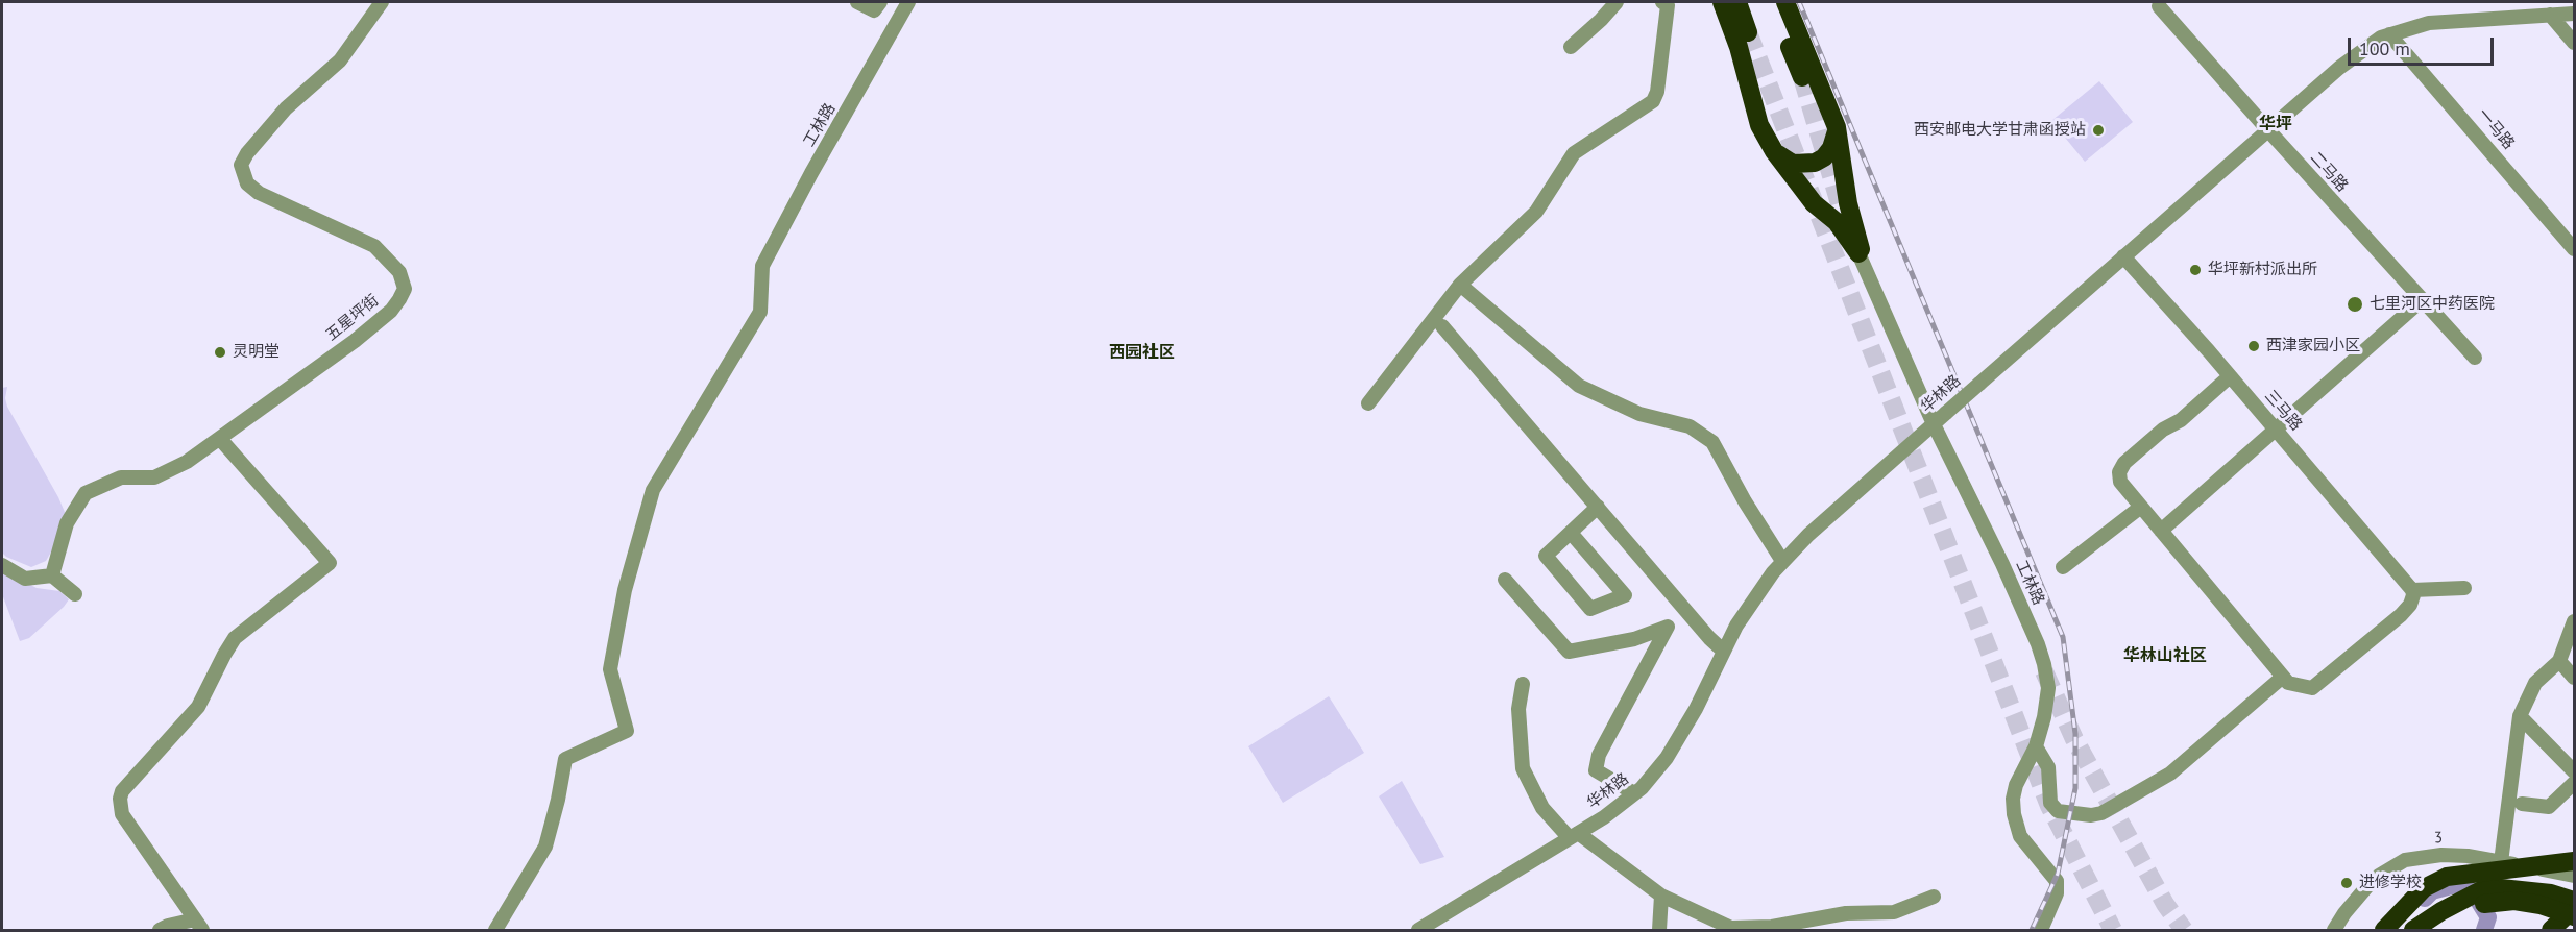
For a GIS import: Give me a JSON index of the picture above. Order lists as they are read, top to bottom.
{
  "streets": {
    "street": [
      "工林路",
      "一马路",
      "二马路",
      "五星坪街",
      "华林路",
      "三马路",
      "3"
    ]
  },
  "crossings": [
    ["工林路", "华林路"],
    ["一马路", "华林路"],
    ["二马路", "华林路"],
    ["华林路", "三马路"]
  ],
  "districts": ["华坪", "西园社区", "华林山社区"],
  "places": [
    "西安邮电大学甘肃函授站",
    "华坪新村派出所",
    "七里河区中药医院",
    "西津家园小区",
    "灵明堂",
    "进修学校"
  ],
  "scale_bar": "100 m"
}
